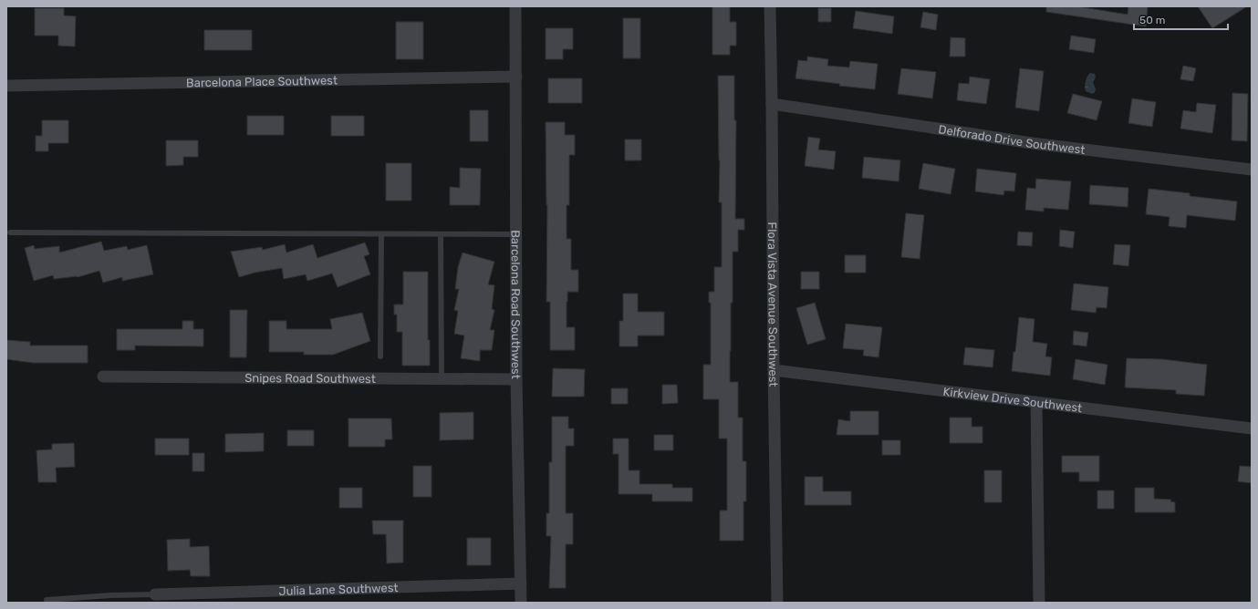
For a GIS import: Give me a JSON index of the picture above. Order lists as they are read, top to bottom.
{
  "streets": {
    "street": [
      "Barcelona Place Southwest",
      "Delforado Drive Southwest",
      "Barcelona Road Southwest",
      "Flora Vista Avenue Southwest",
      "Snipes Road Southwest",
      "Kirkview Drive Southwest",
      "Julia Lane Southwest"
    ]
  },
  "crossings": [
    ["Barcelona Place Southwest", "Barcelona Road Southwest"],
    ["Delforado Drive Southwest", "Flora Vista Avenue Southwest"],
    ["Barcelona Road Southwest", "Snipes Road Southwest"],
    ["Barcelona Road Southwest", "Julia Lane Southwest"],
    ["Flora Vista Avenue Southwest", "Kirkview Drive Southwest"]
  ],
  "scale_bar": "50 m"
}
